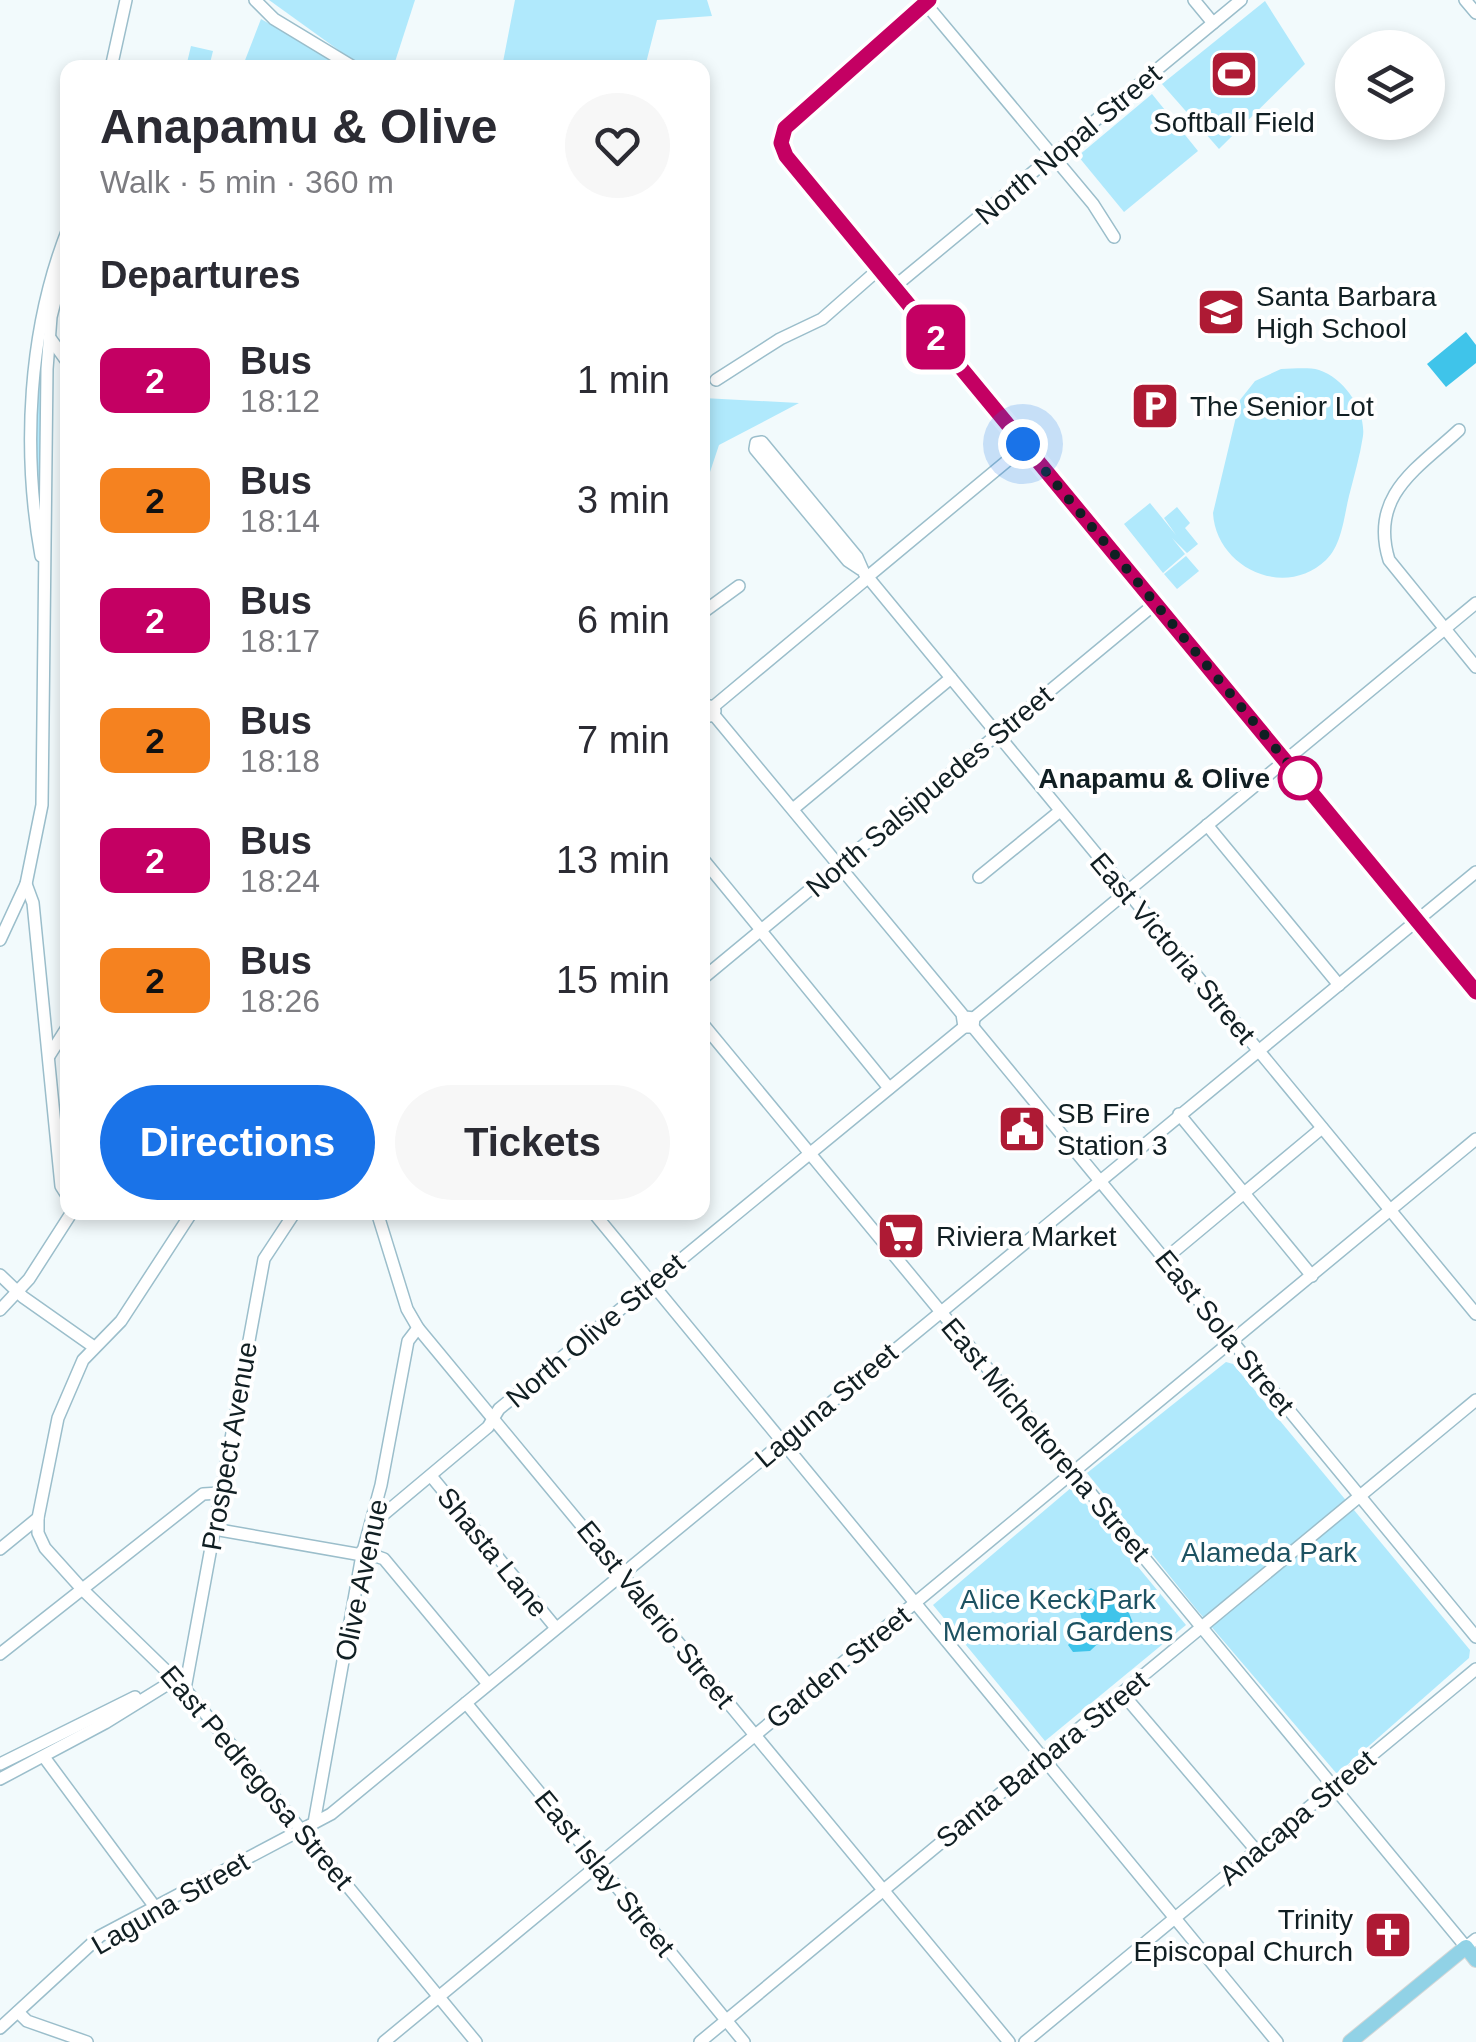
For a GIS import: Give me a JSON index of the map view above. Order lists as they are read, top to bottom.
{
  "streets": {
    "street": [
      "North Nopal Street",
      "North Salsipuedes Street",
      "East Victoria Street",
      "North Olive Street",
      "East Sola Street",
      "Laguna Street",
      "East Micheltorena Street",
      "Prospect Avenue",
      "Shasta Lane",
      "Olive Avenue",
      "East Valerio Street",
      "Garden Street",
      "Santa Barbara Street",
      "East Pedregosa Street",
      "Anacapa Street",
      "East Islay Street"
    ]
  },
  "crossings": [
    ["North Salsipuedes Street", "East Victoria Street"],
    ["North Salsipuedes Street", "East Sola Street"],
    ["East Victoria Street", "North Olive Street"],
    ["East Victoria Street", "Laguna Street"],
    ["East Victoria Street", "Garden Street"],
    ["North Olive Street", "East Sola Street"],
    ["North Olive Street", "East Micheltorena Street"],
    ["North Olive Street", "Shasta Lane"],
    ["North Olive Street", "Olive Avenue"],
    ["North Olive Street", "East Valerio Street"],
    ["East Sola Street", "Laguna Street"],
    ["East Sola Street", "Garden Street"],
    ["East Sola Street", "Santa Barbara Street"],
    ["Laguna Street", "East Micheltorena Street"],
    ["Laguna Street", "Shasta Lane"],
    ["Laguna Street", "Olive Avenue"],
    ["Laguna Street", "East Valerio Street"],
    ["Laguna Street", "East Pedregosa Street"],
    ["Laguna Street", "East Islay Street"],
    ["East Micheltorena Street", "Garden Street"],
    ["East Micheltorena Street", "Santa Barbara Street"],
    ["East Micheltorena Street", "Anacapa Street"],
    ["Prospect Avenue", "East Pedregosa Street"],
    ["Olive Avenue", "East Valerio Street"],
    ["Olive Avenue", "East Pedregosa Street"],
    ["East Valerio Street", "Garden Street"],
    ["East Valerio Street", "Santa Barbara Street"],
    ["Garden Street", "East Pedregosa Street"],
    ["Garden Street", "East Islay Street"],
    ["Santa Barbara Street", "East Islay Street"]
  ],
  "parks": ["Alameda Park", "Alice Keck Park Memorial Gardens"],
  "places": {
    "sports": ["Softball Field"],
    "school or university": ["Santa Barbara High School"],
    "parking": ["The Senior Lot"],
    "other": ["Anapamu & Olive"],
    "public building": ["SB Fire Station 3"],
    "supermarket": ["Riviera Market"],
    "church": ["Trinity Episcopal Church"]
  },
  "lines": ["bus line 2"],
  "page": {
    "on_map": "2",
    "heading": [
      ["Anapamu & Olive", "Walk · 5 min · 360 m"],
      "Departures"
    ],
    "list": [
      {
        "mark": "2",
        "name": "Bus",
        "note": "18:12",
        "value": "1 min"
      },
      {
        "mark": "2",
        "name": "Bus",
        "note": "18:14",
        "value": "3 min"
      },
      {
        "mark": "2",
        "name": "Bus",
        "note": "18:17",
        "value": "6 min"
      },
      {
        "mark": "2",
        "name": "Bus",
        "note": "18:18",
        "value": "7 min"
      },
      {
        "mark": "2",
        "name": "Bus",
        "note": "18:24",
        "value": "13 min"
      },
      {
        "mark": "2",
        "name": "Bus",
        "note": "18:26",
        "value": "15 min"
      }
    ],
    "buttons": ["Directions", "Tickets"]
  }
}
